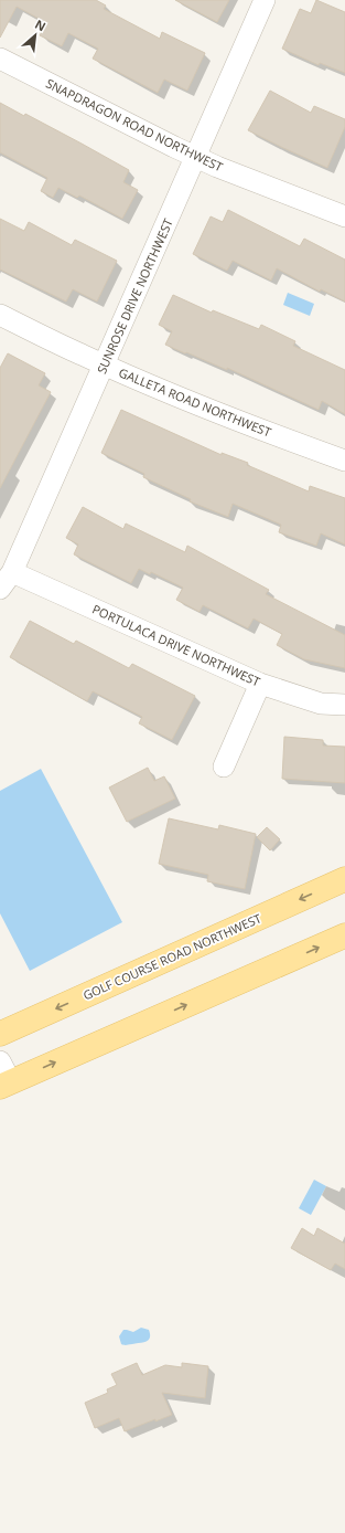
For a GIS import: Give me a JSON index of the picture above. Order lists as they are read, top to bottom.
{
  "streets": {
    "main road": ["GOLF COURSE ROAD NORTHWEST"],
    "street": [
      "SNAPDRAGON ROAD NORTHWEST",
      "SUNROSE DRIVE NORTHWEST",
      "GALLETA ROAD NORTHWEST",
      "PORTULACA DRIVE NORTHWEST"
    ]
  },
  "crossings": [
    ["SNAPDRAGON ROAD NORTHWEST", "SUNROSE DRIVE NORTHWEST"],
    ["SUNROSE DRIVE NORTHWEST", "GALLETA ROAD NORTHWEST"],
    ["SUNROSE DRIVE NORTHWEST", "PORTULACA DRIVE NORTHWEST"]
  ],
  "north": "top right"
}
